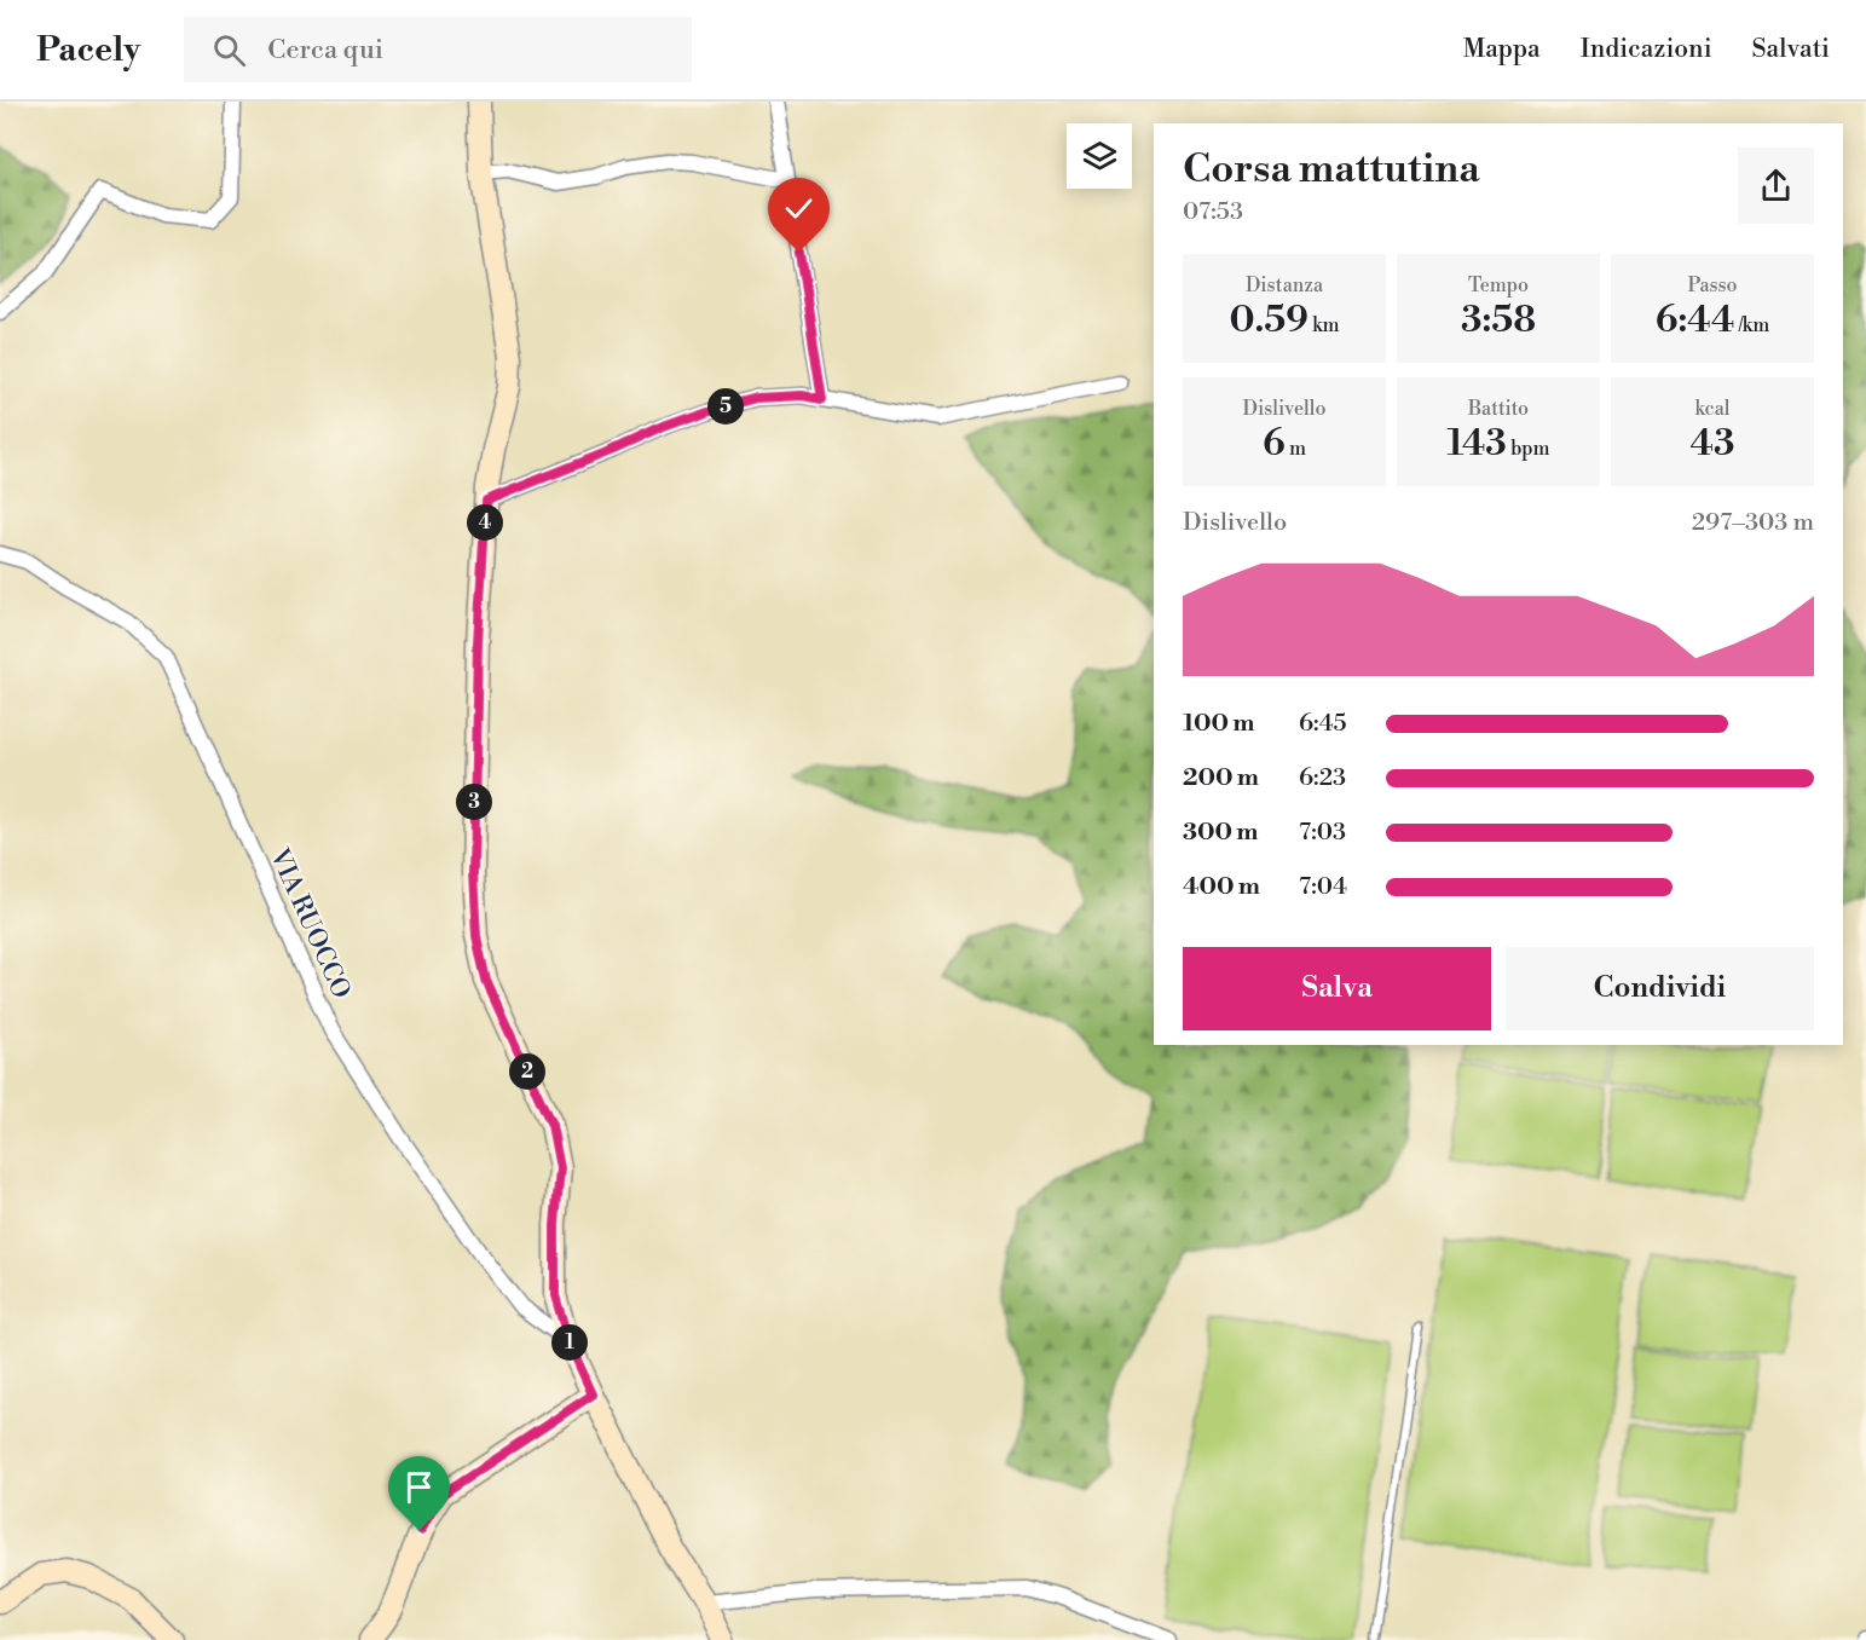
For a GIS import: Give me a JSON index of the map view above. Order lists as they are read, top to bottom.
{
  "streets": {
    "street": ["VIA RUOCCO"]
  },
  "page": {
    "header": "Pacely",
    "search": "Cerca qui",
    "nav": ["Mappa", "Indicazioni", "Salvati"],
    "heading": ["Corsa mattutina", "07:53"],
    "stats": [
      ["Distanza", "0.59 km"],
      ["Tempo", "3:58"],
      ["Passo", "6:44 /km"],
      ["Dislivello", "6 m"],
      ["Battito", "143 bpm"],
      ["kcal", "43"]
    ],
    "pins": [
      "5",
      "4",
      "3",
      "2",
      "1"
    ],
    "chart": ["Dislivello", "297–303 m"],
    "list": [
      {
        "name": "100 m",
        "note": "6:45"
      },
      {
        "name": "200 m",
        "note": "6:23"
      },
      {
        "name": "300 m",
        "note": "7:03"
      },
      {
        "name": "400 m",
        "note": "7:04"
      }
    ],
    "buttons": ["Salva", "Condividi"]
  }
}
